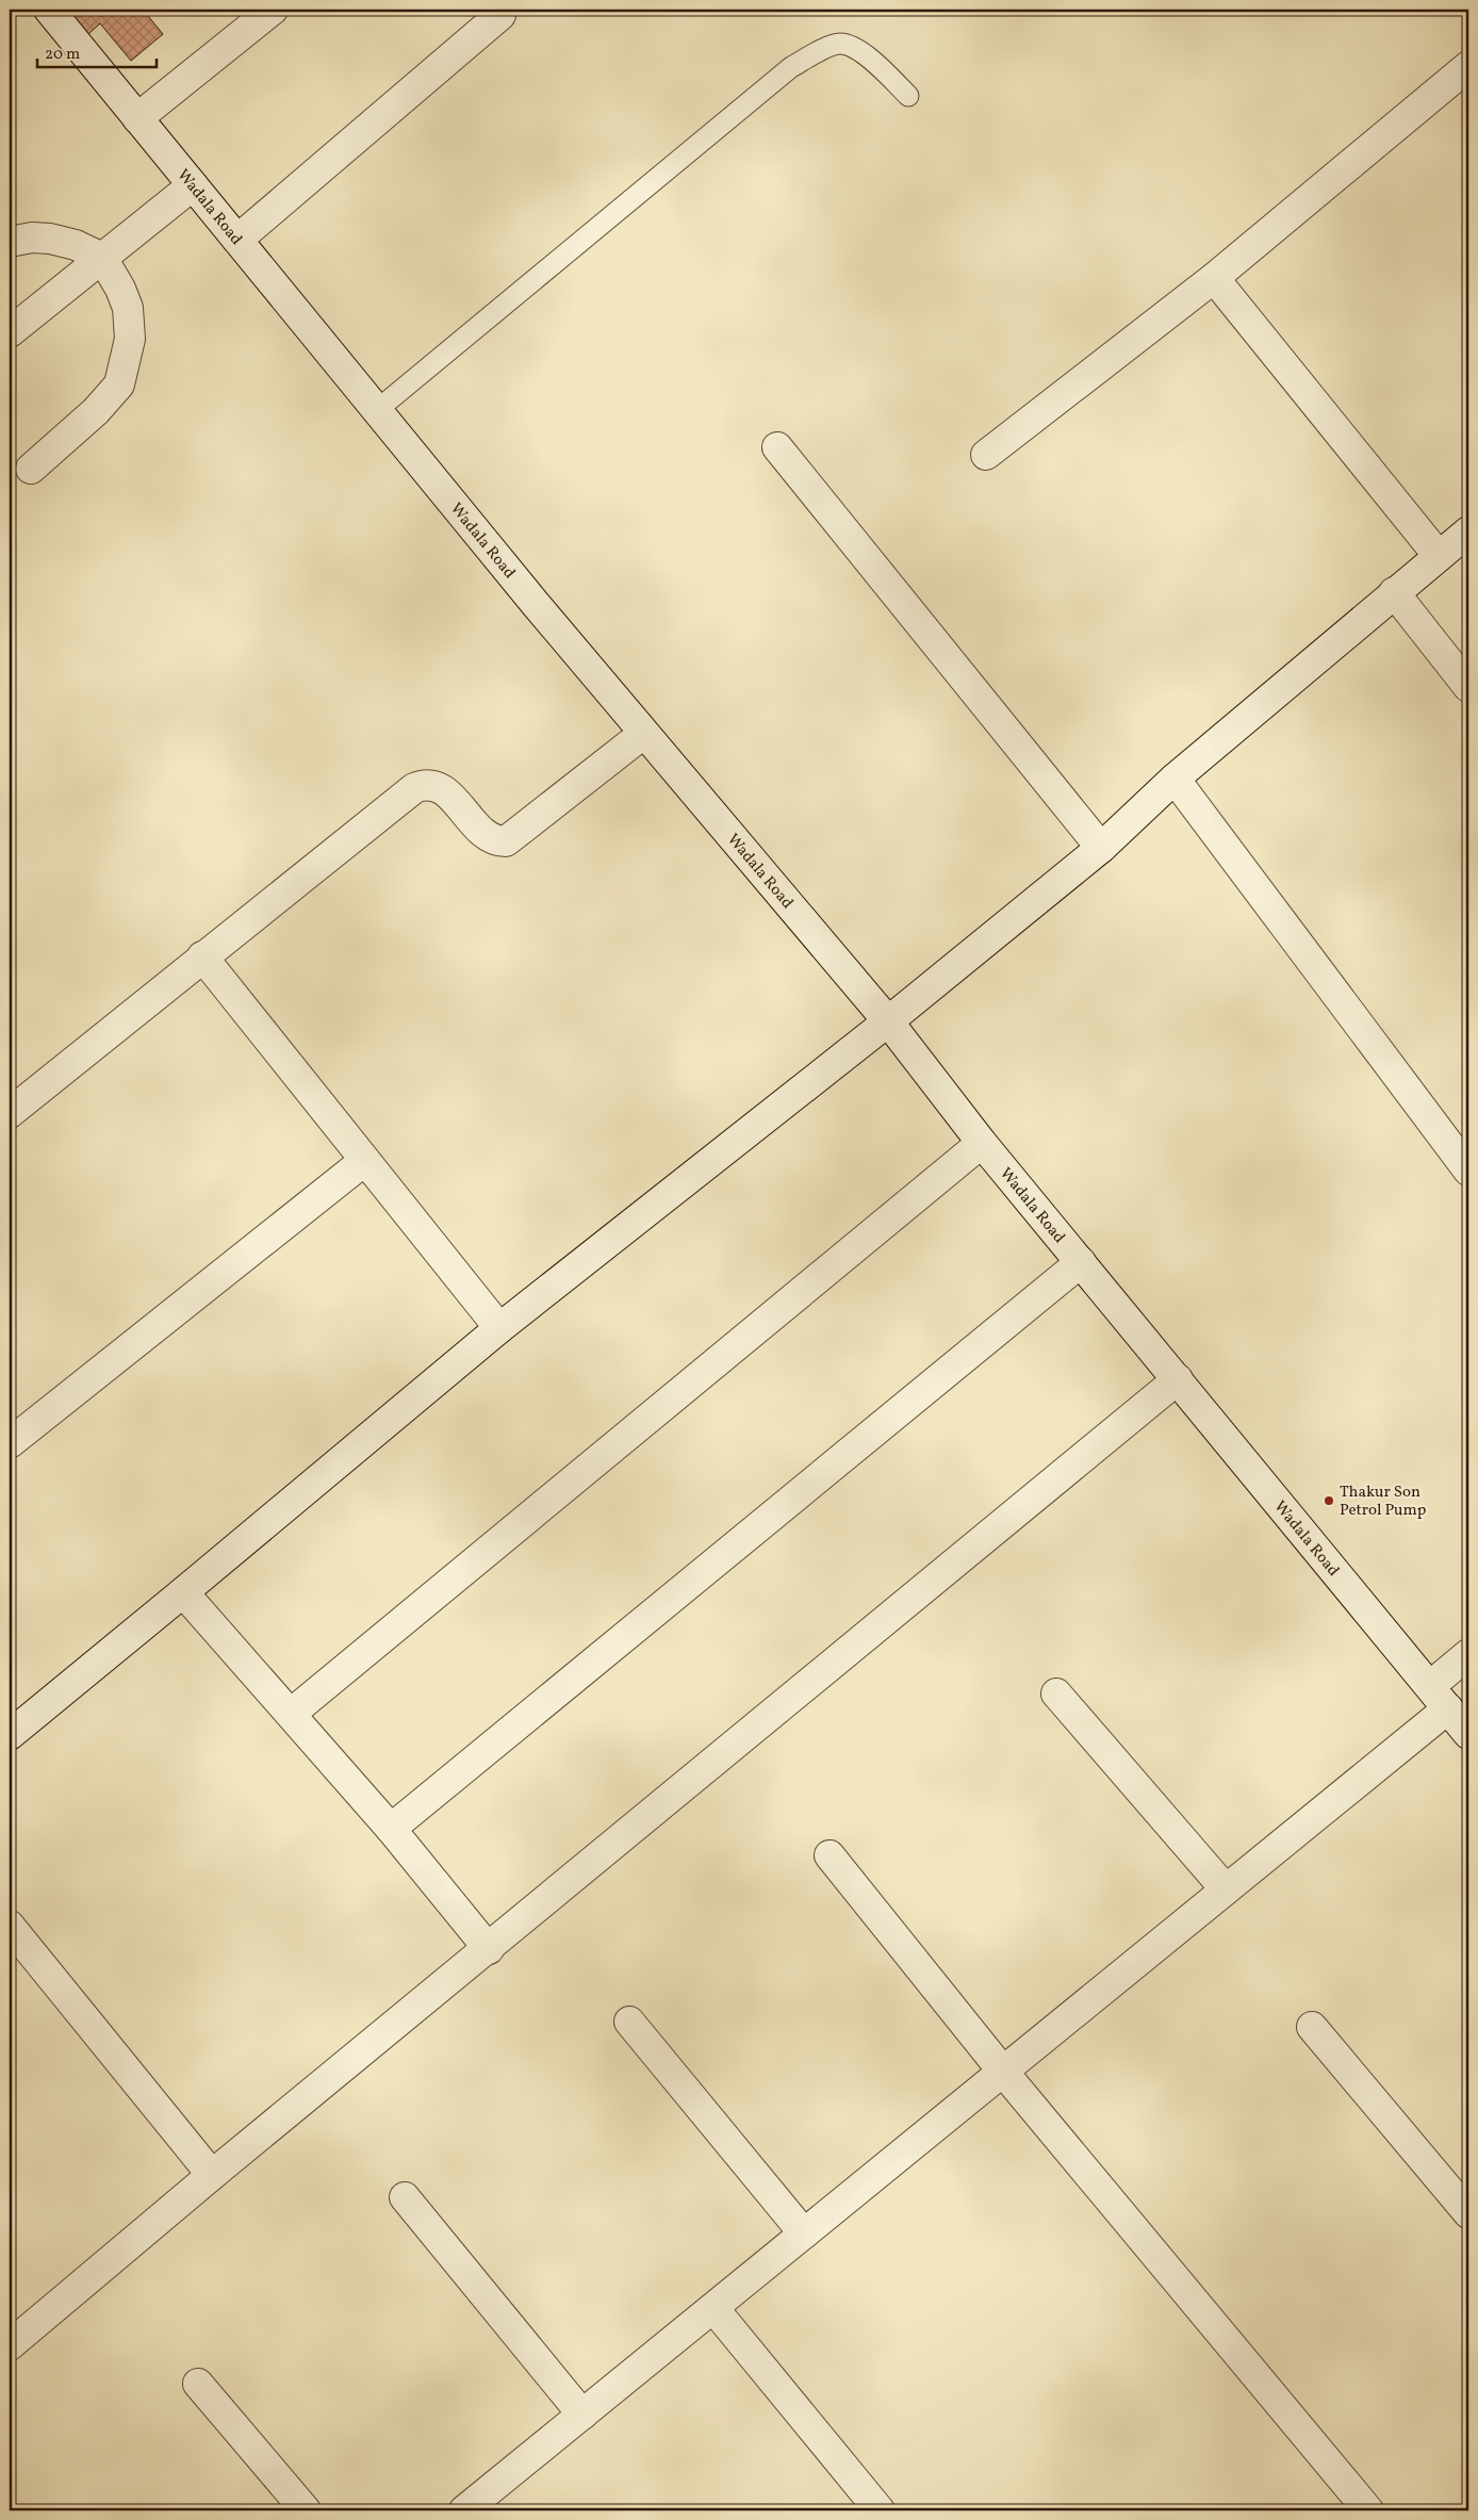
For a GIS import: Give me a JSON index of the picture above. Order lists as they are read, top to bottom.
{
  "streets": {
    "street": ["Wadala Road"]
  },
  "places": ["Thakur Son Petrol Pump"],
  "scale_bar": "20 m"
}
